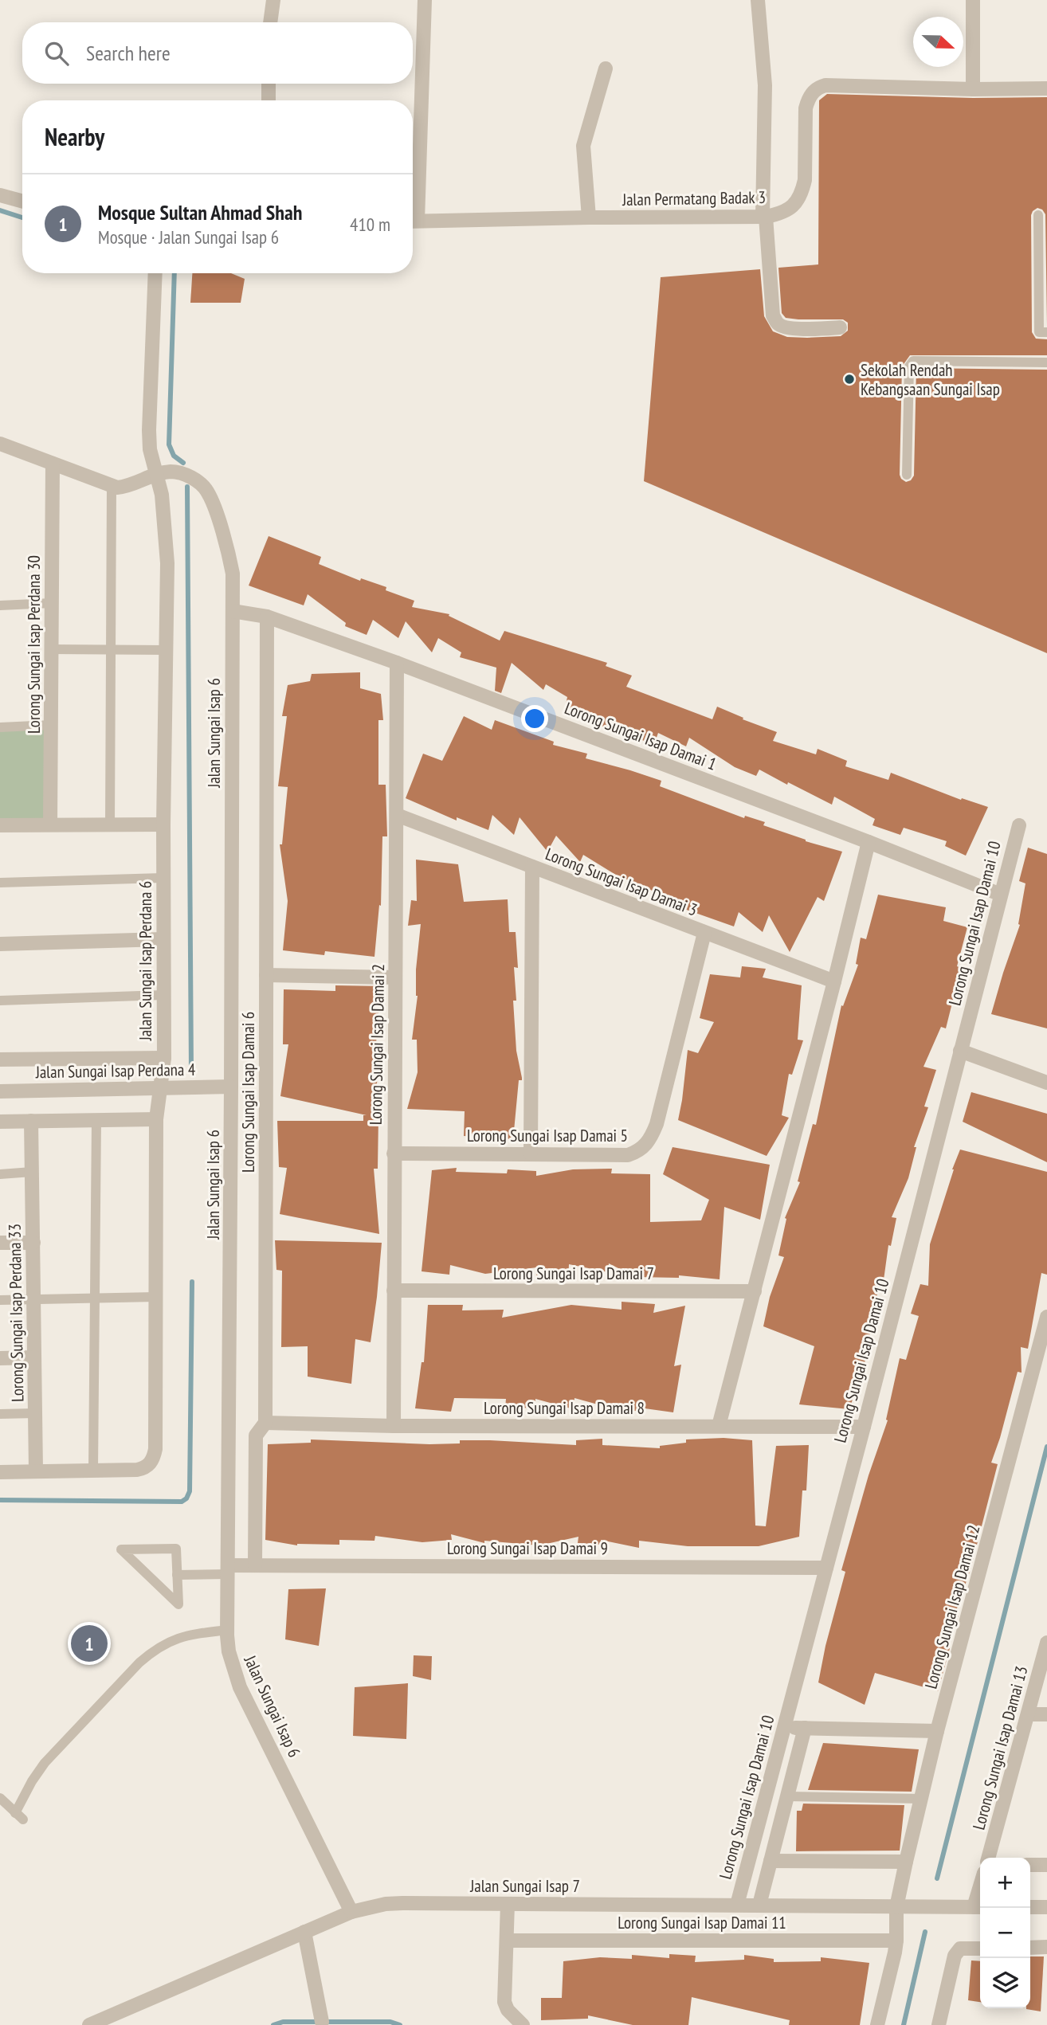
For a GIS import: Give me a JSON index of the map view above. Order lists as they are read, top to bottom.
{
  "streets": {
    "street": [
      "Jalan Permatang Badak 3",
      "Lorong Sungai Isap Perdana 30",
      "Jalan Sungai Isap 6",
      "Lorong Sungai Isap Damai 1",
      "Lorong Sungai Isap Damai 3",
      "Lorong Sungai Isap Damai 10",
      "Jalan Sungai Isap Perdana 6",
      "Lorong Sungai Isap Damai 2",
      "Jalan Sungai Isap Perdana 4",
      "Lorong Sungai Isap Damai 6",
      "Lorong Sungai Isap Damai 5",
      "Lorong Sungai Isap Damai 7",
      "Lorong Sungai Isap Perdana 33",
      "Lorong Sungai Isap Damai 8",
      "Lorong Sungai Isap Damai 9",
      "Lorong Sungai Isap Damai 12",
      "Lorong Sungai Isap Damai 13",
      "Jalan Sungai Isap 7",
      "Lorong Sungai Isap Damai 11"
    ]
  },
  "crossings": [
    ["Jalan Sungai Isap 6", "Lorong Sungai Isap Damai 1"],
    ["Jalan Sungai Isap 6", "Jalan Sungai Isap Perdana 6"],
    ["Jalan Sungai Isap 6", "Jalan Sungai Isap Perdana 4"],
    ["Jalan Sungai Isap 6", "Lorong Sungai Isap Damai 9"],
    ["Jalan Sungai Isap 6", "Jalan Sungai Isap 7"],
    ["Lorong Sungai Isap Damai 1", "Lorong Sungai Isap Damai 10"],
    ["Lorong Sungai Isap Damai 1", "Lorong Sungai Isap Damai 2"],
    ["Lorong Sungai Isap Damai 1", "Lorong Sungai Isap Damai 6"],
    ["Lorong Sungai Isap Damai 3", "Lorong Sungai Isap Damai 2"],
    ["Lorong Sungai Isap Damai 3", "Lorong Sungai Isap Damai 5"],
    ["Lorong Sungai Isap Damai 10", "Lorong Sungai Isap Damai 8"],
    ["Lorong Sungai Isap Damai 10", "Lorong Sungai Isap Damai 9"],
    ["Lorong Sungai Isap Damai 10", "Jalan Sungai Isap 7"],
    ["Jalan Sungai Isap Perdana 6", "Jalan Sungai Isap Perdana 4"],
    ["Jalan Sungai Isap Perdana 6", "Lorong Sungai Isap Perdana 33"],
    ["Lorong Sungai Isap Damai 2", "Lorong Sungai Isap Damai 5"],
    ["Lorong Sungai Isap Damai 2", "Lorong Sungai Isap Damai 7"],
    ["Lorong Sungai Isap Damai 2", "Lorong Sungai Isap Damai 8"],
    ["Lorong Sungai Isap Damai 6", "Lorong Sungai Isap Damai 8"],
    ["Lorong Sungai Isap Damai 6", "Lorong Sungai Isap Damai 9"],
    ["Lorong Sungai Isap Damai 12", "Jalan Sungai Isap 7"]
  ],
  "places": ["Sekolah Rendah Kebangsaan Sungai Isap"],
  "north": "right",
  "page": {
    "search": "Search here",
    "heading": "Nearby",
    "list": [
      {
        "mark": "1",
        "name": "Mosque Sultan Ahmad Shah",
        "note": "Mosque · Jalan Sungai Isap 6",
        "value": "410 m"
      }
    ],
    "pins": "1",
    "map_buttons": ["+", "−"]
  }
}
